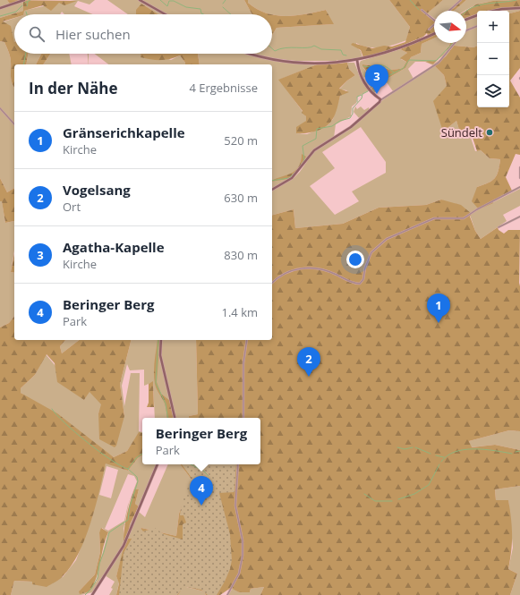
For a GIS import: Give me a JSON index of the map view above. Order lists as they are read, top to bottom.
{
  "places": ["Sündelt"],
  "north": "right",
  "page": {
    "map_buttons": ["+", "−"],
    "search": "Hier suchen",
    "pins": [
      "3",
      "1",
      "2",
      "4"
    ],
    "heading": ["In der Nähe", "4 Ergebnisse"],
    "list": [
      {
        "mark": "1",
        "name": "Gränserichkapelle",
        "note": "Kirche",
        "value": "520 m"
      },
      {
        "mark": "2",
        "name": "Vogelsang",
        "note": "Ort",
        "value": "630 m"
      },
      {
        "mark": "3",
        "name": "Agatha-Kapelle",
        "note": "Kirche",
        "value": "830 m"
      },
      {
        "mark": "4",
        "name": "Beringer Berg",
        "note": "Park",
        "value": "1.4 km"
      }
    ],
    "popup": ["Beringer Berg", "Park"]
  }
}
